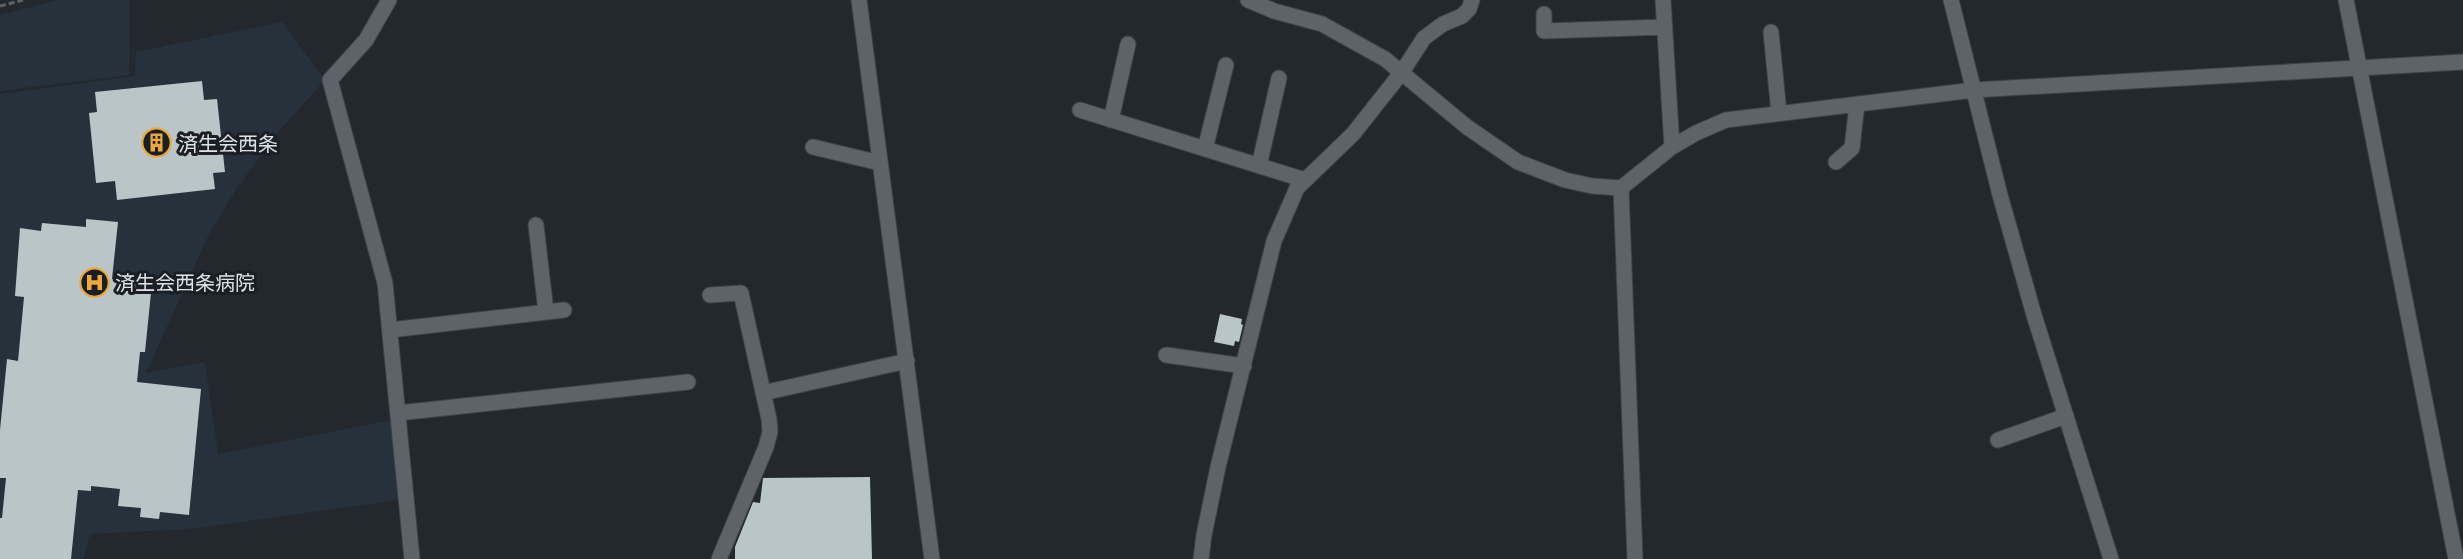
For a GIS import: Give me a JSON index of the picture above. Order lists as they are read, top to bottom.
{
  "places": {
    "building": ["済生会西条"],
    "hospital": ["済生会西条病院"]
  }
}
